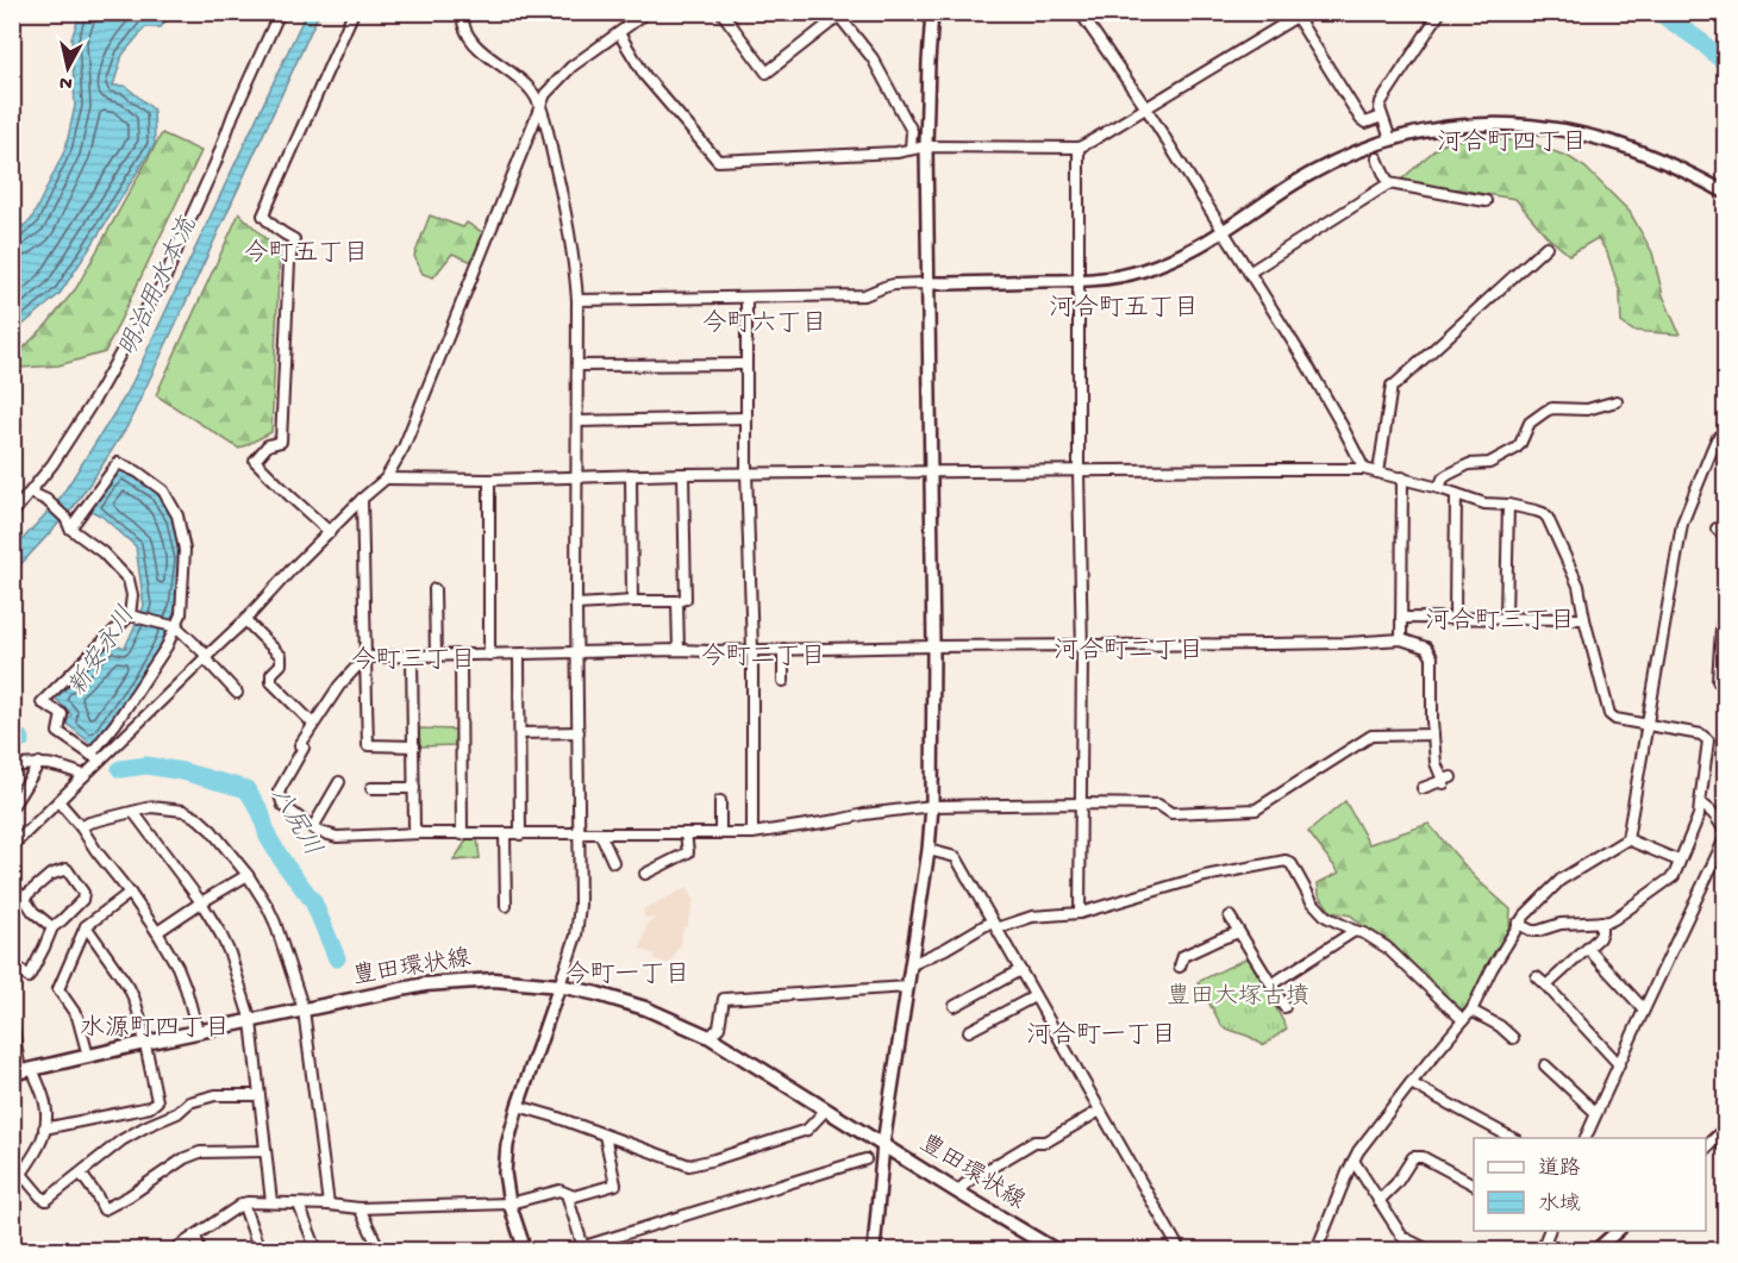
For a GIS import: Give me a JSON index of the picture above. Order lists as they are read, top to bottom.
{
  "streets": {
    "main road": ["豊田環状線"]
  },
  "districts": [
    "河合町四丁目",
    "今町五丁目",
    "河合町五丁目",
    "今町六丁目",
    "河合町三丁目",
    "河合町二丁目",
    "今町二丁目",
    "今町三丁目",
    "今町一丁目",
    "水源町四丁目",
    "河合町一丁目"
  ],
  "water": ["明治用水本流", "新安永川", "八尻川"],
  "parks": ["豊田大塚古墳"],
  "legend": ["道路", "水域"],
  "north": "bottom"
}
